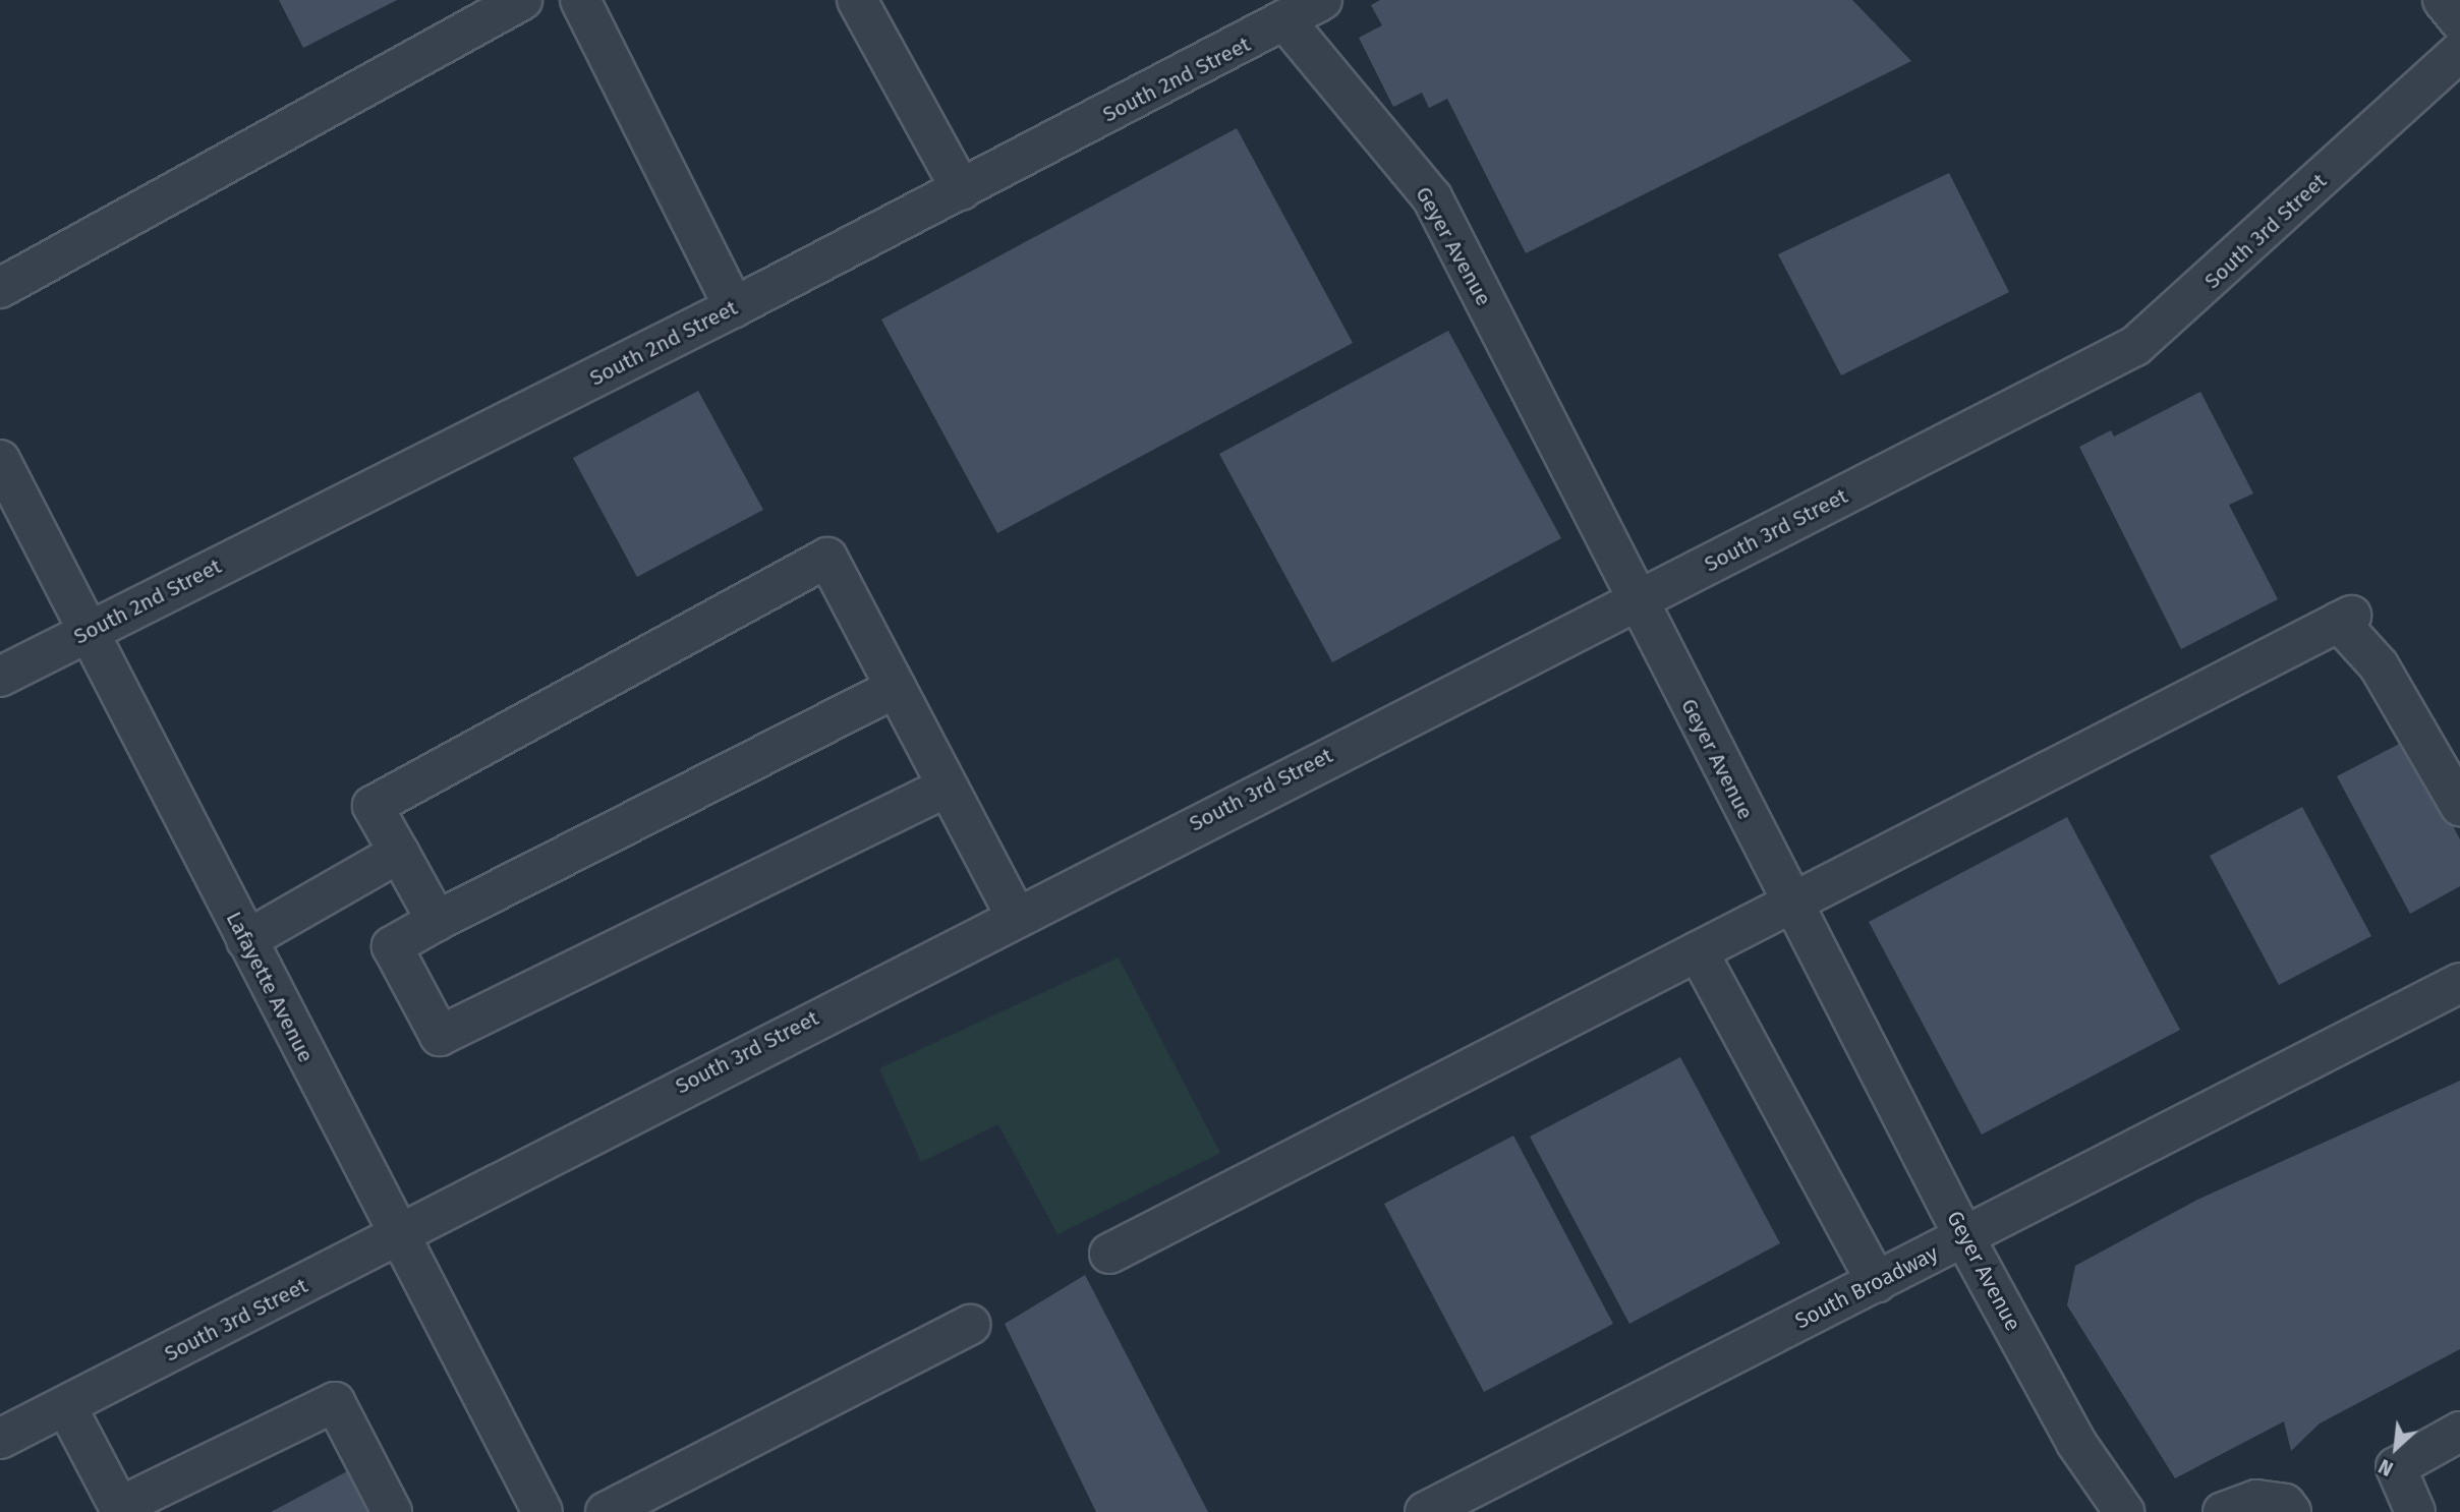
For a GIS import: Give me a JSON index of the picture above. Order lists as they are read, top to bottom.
{
  "streets": {
    "street": [
      "South 2nd Street",
      "South 3rd Street",
      "Geyer Avenue",
      "Lafayette Avenue",
      "South Broadway"
    ]
  },
  "crossings": [
    ["South 2nd Street", "Geyer Avenue"],
    ["South 2nd Street", "Lafayette Avenue"],
    ["South 3rd Street", "Geyer Avenue"],
    ["South 3rd Street", "Lafayette Avenue"],
    ["Geyer Avenue", "South Broadway"]
  ],
  "north": "bottom left"
}
